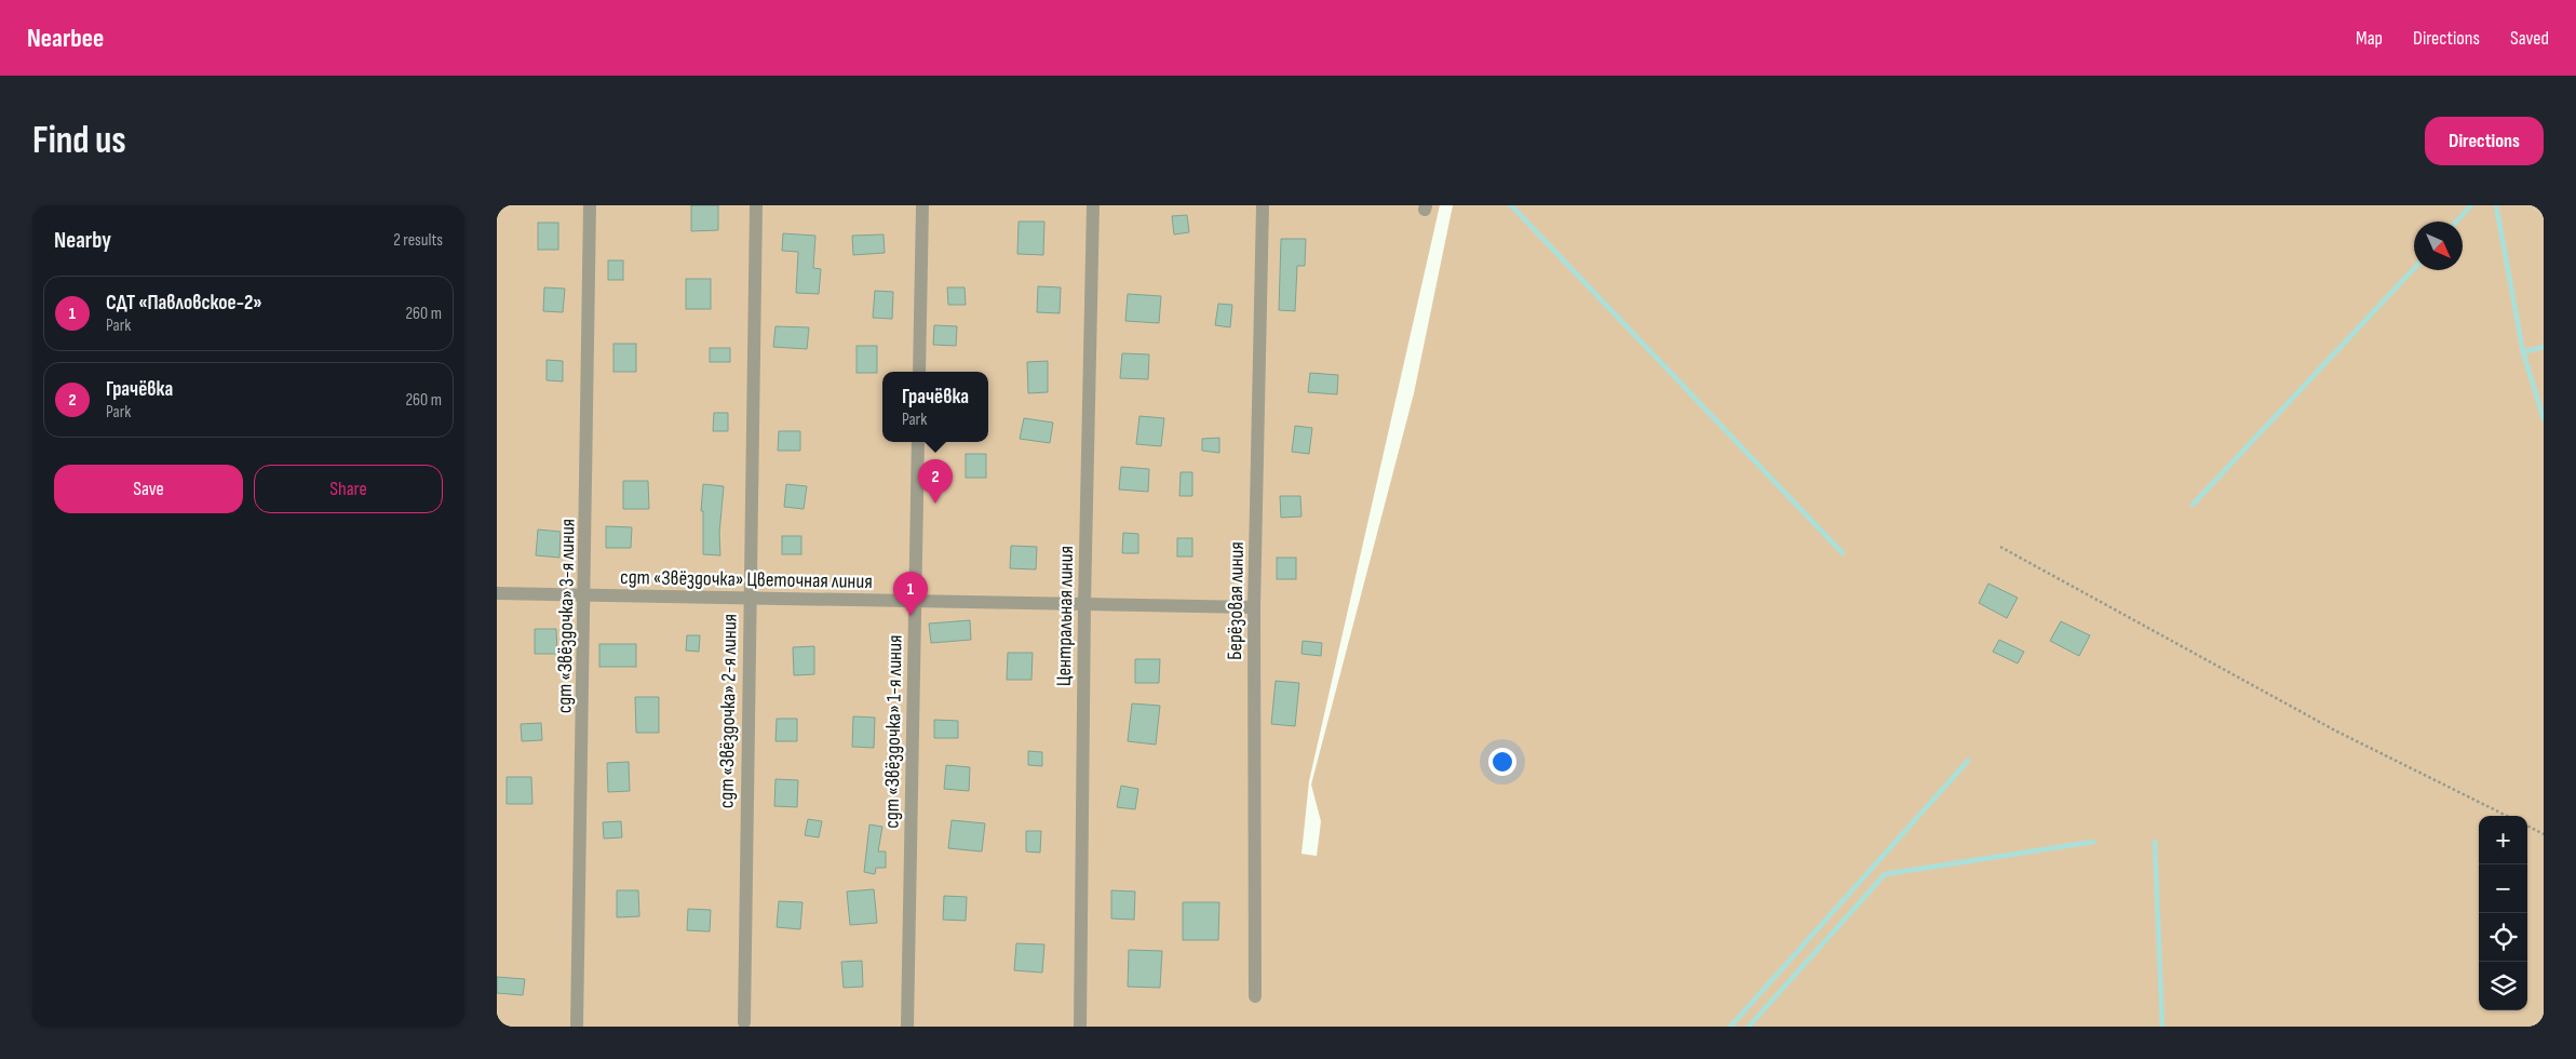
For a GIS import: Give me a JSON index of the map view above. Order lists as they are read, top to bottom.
{
  "streets": {
    "street": [
      "сдт «Звёздочка» Цветочная линия",
      "Берёзовая линия",
      "сдт «Звёздочка» 3-я линия",
      "Центральная линия",
      "сдт «Звёздочка» 2-я линия",
      "сдт «Звёздочка» 1-я линия"
    ]
  },
  "crossings": [
    ["сдт «Звёздочка» Цветочная линия", "Берёзовая линия"],
    ["сдт «Звёздочка» Цветочная линия", "сдт «Звёздочка» 3-я линия"],
    ["сдт «Звёздочка» Цветочная линия", "Центральная линия"],
    ["сдт «Звёздочка» Цветочная линия", "сдт «Звёздочка» 2-я линия"],
    ["сдт «Звёздочка» Цветочная линия", "сдт «Звёздочка» 1-я линия"]
  ],
  "north": "bottom right",
  "page": {
    "header": "Nearbee",
    "nav": ["Map", "Directions", "Saved"],
    "buttons": [
      "Directions",
      ["Save", "Share"]
    ],
    "title": "Find us",
    "heading": ["Nearby", "2 results"],
    "list": [
      {
        "mark": "1",
        "name": "СДТ «Павловское-2»",
        "note": "Park",
        "value": "260 m"
      },
      {
        "mark": "2",
        "name": "Грачёвка",
        "note": "Park",
        "value": "260 m"
      }
    ],
    "popup": ["Грачёвка", "Park"],
    "pins": ["2", "1"],
    "map_buttons": ["+", "−"]
  }
}
